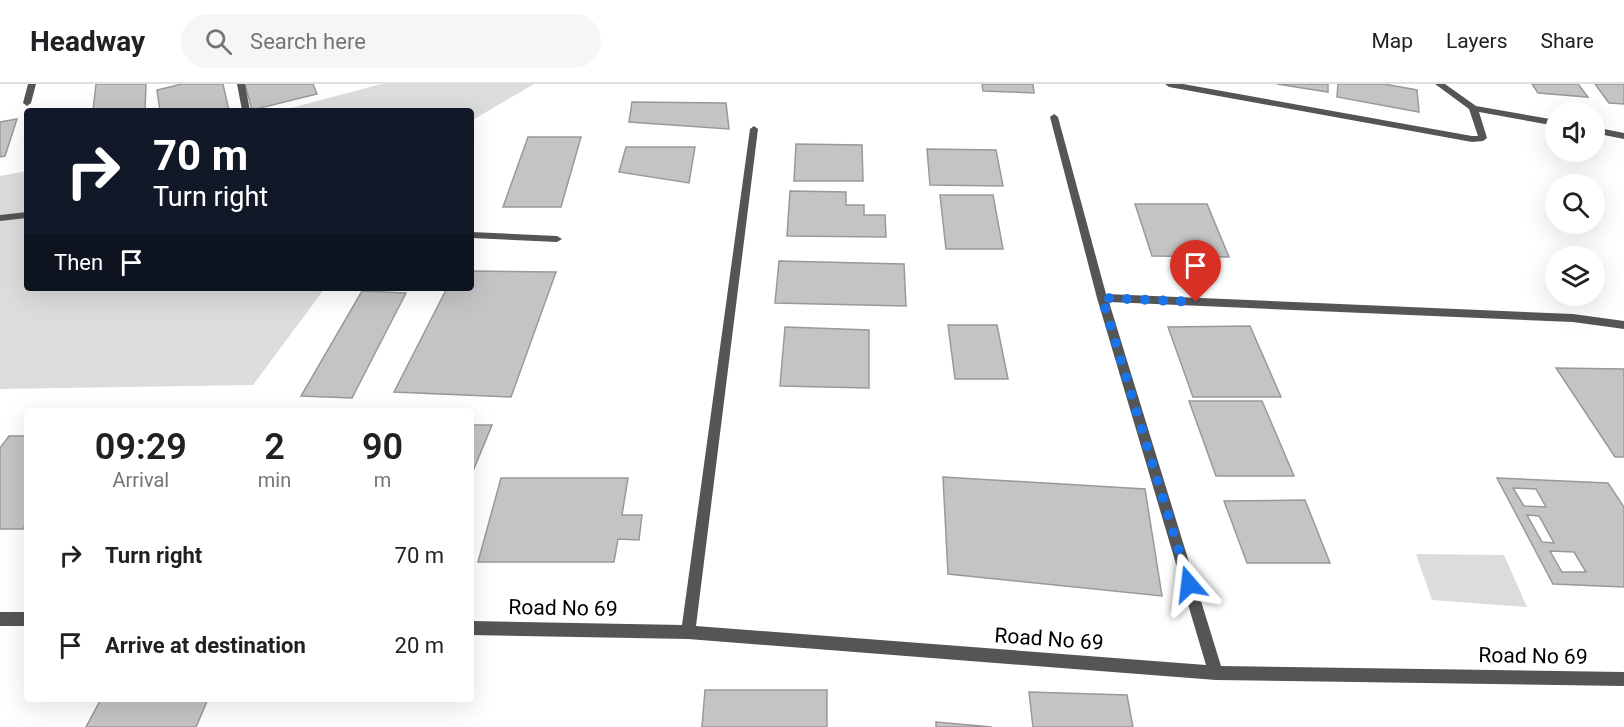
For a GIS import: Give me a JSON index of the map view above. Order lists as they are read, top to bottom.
{
  "streets": {
    "street": ["Road No 69"]
  },
  "page": {
    "header": "Headway",
    "search": "Search here",
    "nav": ["Map", "Layers", "Share"],
    "turn": ["70 m", "Turn right"],
    "then": "Then",
    "eta": [
      "09:29",
      "Arrival",
      "2",
      "min",
      "90",
      "m"
    ],
    "list": [
      {
        "name": "Turn right",
        "value": "70 m"
      },
      {
        "name": "Arrive at destination",
        "value": "20 m"
      }
    ]
  }
}
